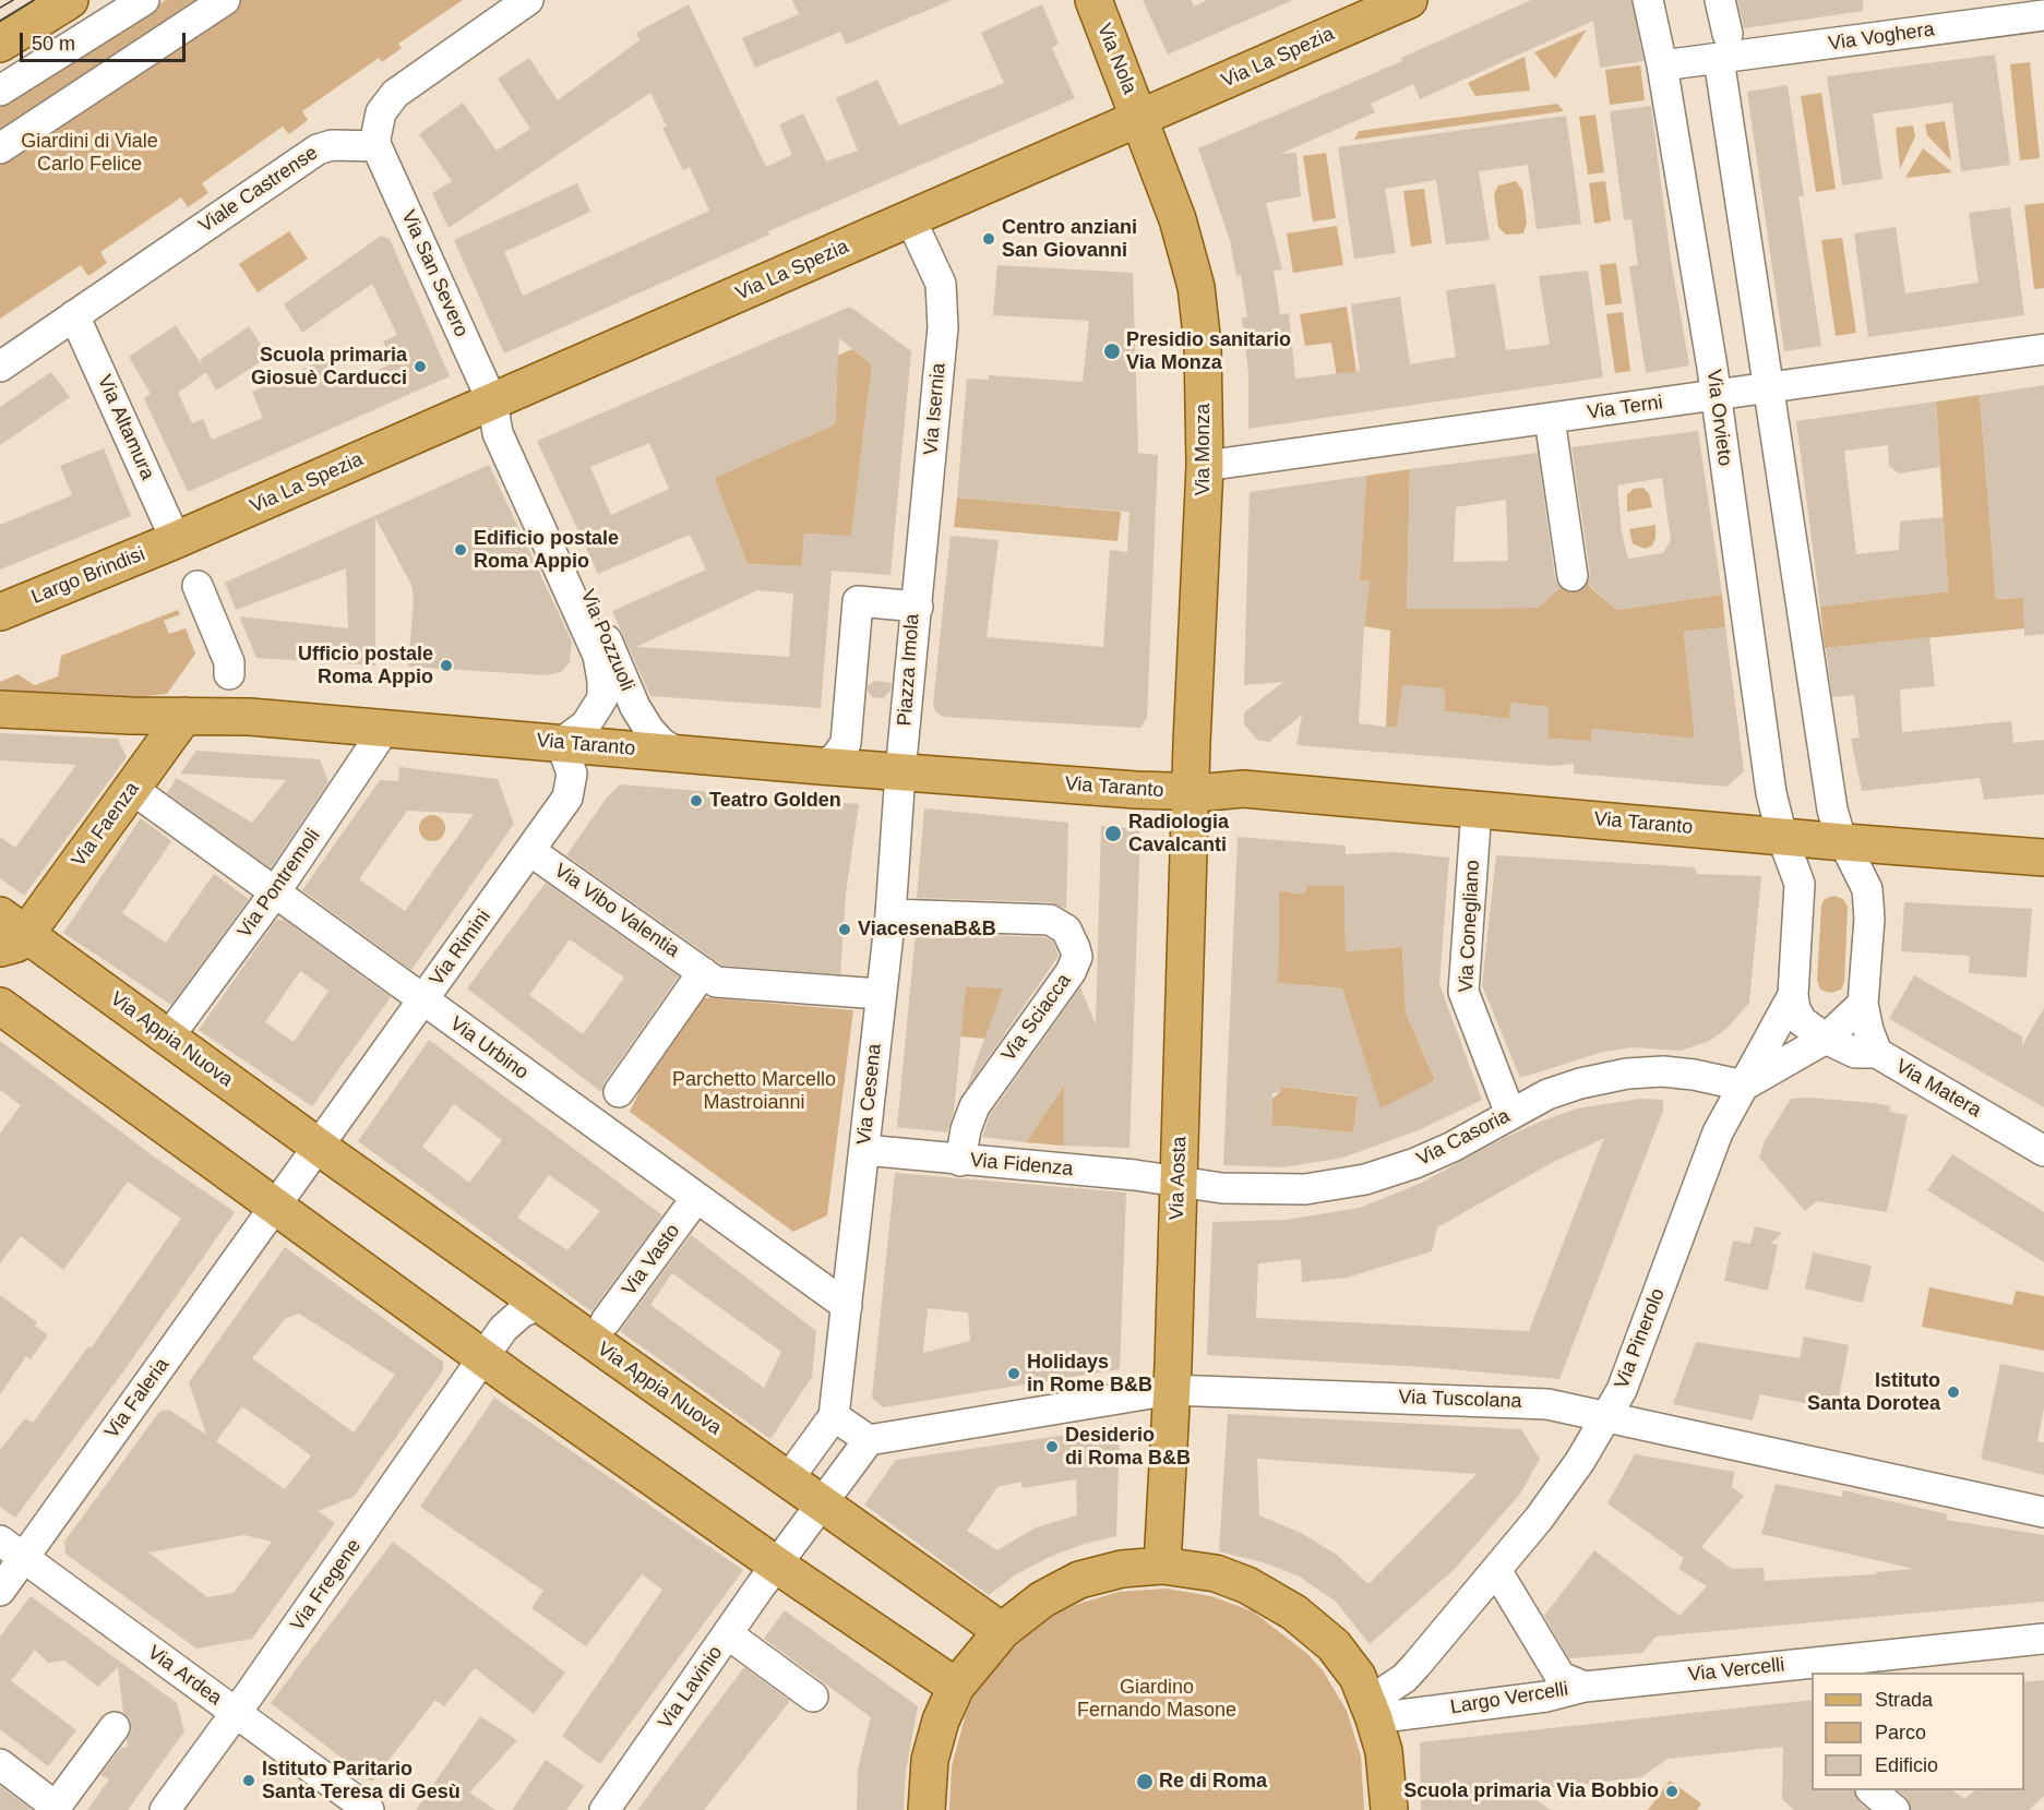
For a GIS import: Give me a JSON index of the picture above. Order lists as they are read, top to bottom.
{
  "streets": {
    "main road": [
      "Via La Spezia",
      "Via Nola",
      "Via Monza",
      "Largo Brindisi",
      "Via Taranto",
      "Via Faenza",
      "Via Appia Nuova",
      "Via Aosta"
    ],
    "street": [
      "Via Voghera",
      "Viale Castrense",
      "Via San Severo",
      "Via Terni",
      "Via Isernia",
      "Via Orvieto",
      "Via Altamura",
      "Via Pozzuoli",
      "Piazza Imola",
      "Via Pontremoli",
      "Via Vibo Valentia",
      "Via Conegliano",
      "Via Rimini",
      "Via Sciacca",
      "Via Urbino",
      "Via Matera",
      "Via Cesena",
      "Via Casoria",
      "Via Fidenza",
      "Via Vasto",
      "Via Pinerolo",
      "Via Faleria",
      "Via Tuscolana",
      "Via Fregene",
      "Via Vercelli",
      "Via Ardea",
      "Via Lavinio",
      "Largo Vercelli"
    ]
  },
  "crossings": [
    ["Via Voghera", "Via Orvieto"],
    ["Via La Spezia", "Via Nola"],
    ["Via La Spezia", "Via San Severo"],
    ["Via La Spezia", "Via Isernia"],
    ["Via La Spezia", "Via Altamura"],
    ["Via La Spezia", "Via Monza"],
    ["Via La Spezia", "Largo Brindisi"],
    ["Via La Spezia", "Via Pozzuoli"],
    ["Via Nola", "Via Monza"],
    ["Viale Castrense", "Via San Severo"],
    ["Viale Castrense", "Via Altamura"],
    ["Via San Severo", "Via Pozzuoli"],
    ["Via Terni", "Via Orvieto"],
    ["Via Terni", "Via Monza"],
    ["Via Isernia", "Piazza Imola"],
    ["Via Orvieto", "Via Taranto"],
    ["Via Orvieto", "Via Pinerolo"],
    ["Via Altamura", "Largo Brindisi"],
    ["Via Monza", "Via Taranto"],
    ["Via Monza", "Via Aosta"],
    ["Via Pozzuoli", "Via Taranto"],
    ["Via Pozzuoli", "Via Rimini"],
    ["Piazza Imola", "Via Taranto"],
    ["Piazza Imola", "Via Cesena"],
    ["Via Taranto", "Via Faenza"],
    ["Via Taranto", "Via Pontremoli"],
    ["Via Taranto", "Via Conegliano"],
    ["Via Taranto", "Via Rimini"],
    ["Via Taranto", "Via Matera"],
    ["Via Taranto", "Via Cesena"],
    ["Via Taranto", "Via Aosta"],
    ["Via Faenza", "Via Appia Nuova"],
    ["Via Faenza", "Via Urbino"],
    ["Via Pontremoli", "Via Appia Nuova"],
    ["Via Pontremoli", "Via Urbino"],
    ["Via Vibo Valentia", "Via Rimini"],
    ["Via Vibo Valentia", "Via Cesena"],
    ["Via Conegliano", "Via Casoria"],
    ["Via Rimini", "Via Appia Nuova"],
    ["Via Rimini", "Via Urbino"],
    ["Via Sciacca", "Via Cesena"],
    ["Via Sciacca", "Via Fidenza"],
    ["Via Appia Nuova", "Via Fregene"],
    ["Via Appia Nuova", "Via Lavinio"],
    ["Via Urbino", "Via Cesena"],
    ["Via Urbino", "Via Vasto"],
    ["Via Cesena", "Via Fidenza"],
    ["Via Casoria", "Via Fidenza"],
    ["Via Casoria", "Via Aosta"],
    ["Via Casoria", "Via Pinerolo"],
    ["Via Fidenza", "Via Aosta"],
    ["Via Aosta", "Via Tuscolana"],
    ["Via Pinerolo", "Via Tuscolana"],
    ["Via Pinerolo", "Largo Vercelli"],
    ["Via Faleria", "Via Ardea"],
    ["Via Tuscolana", "Via Lavinio"],
    ["Via Fregene", "Via Ardea"],
    ["Via Vercelli", "Largo Vercelli"]
  ],
  "parks": ["Giardini di Viale Carlo Felice", "Parchetto Marcello Mastroianni", "Giardino Fernando Masone"],
  "places": [
    "Centro anziani San Giovanni",
    "Presidio sanitario Via Monza",
    "Scuola primaria Giosuè Carducci",
    "Edificio postale Roma Appio",
    "Ufficio postale Roma Appio",
    "Teatro Golden",
    "Radiologia Cavalcanti",
    "ViacesenaB&B",
    "Holidays in Rome B&B",
    "Istituto Santa Dorotea",
    "Desiderio di Roma B&B",
    "Istituto Paritario Santa Teresa di Gesù",
    "Re di Roma",
    "Scuola primaria Via Bobbio"
  ],
  "legend": ["Strada", "Parco", "Edificio"],
  "scale_bar": "50 m"
}
